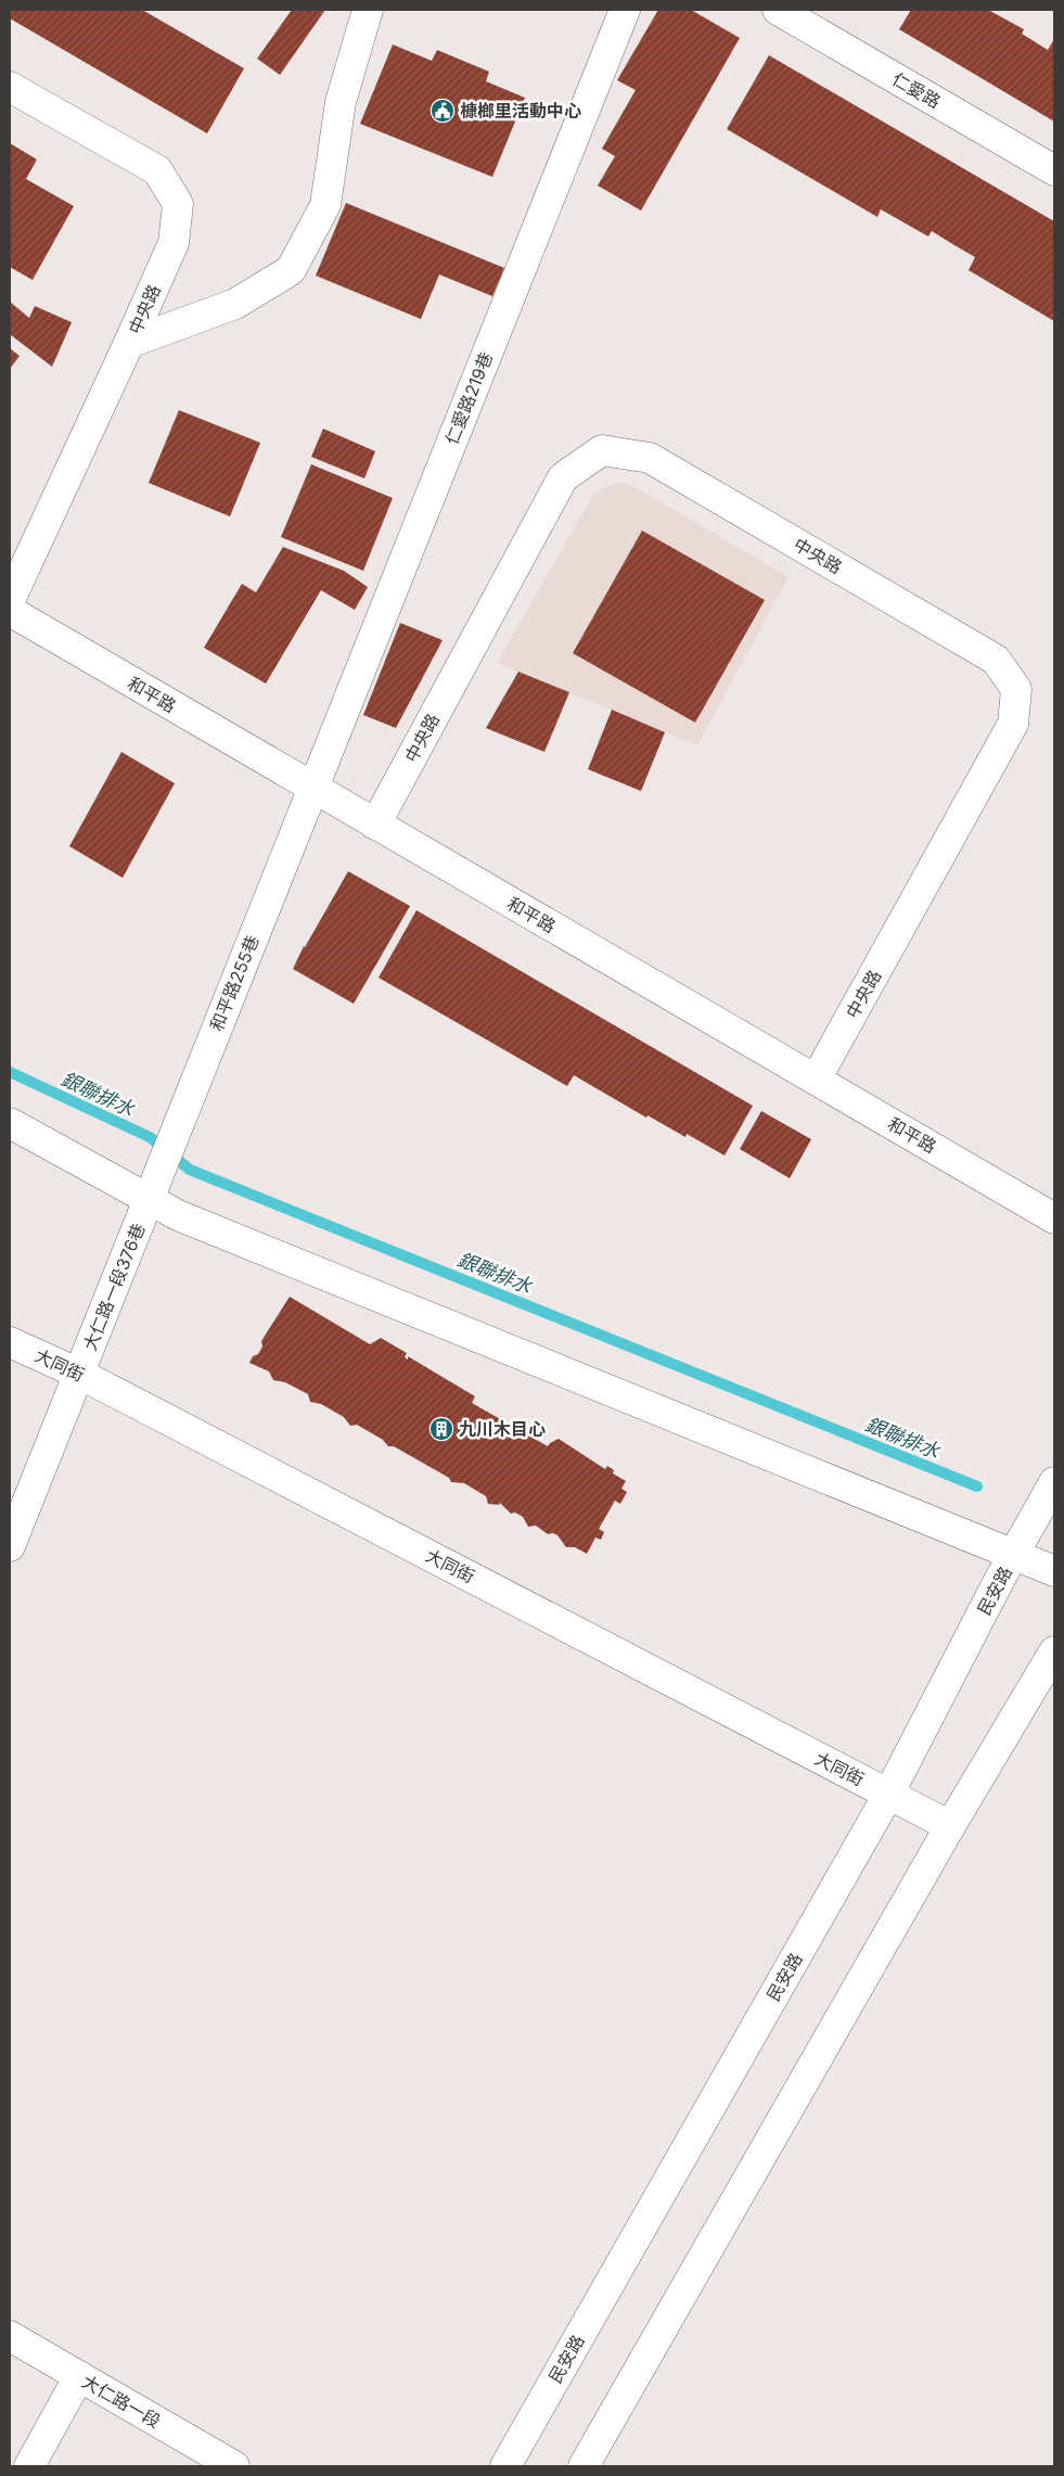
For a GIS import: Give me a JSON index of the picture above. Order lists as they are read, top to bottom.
{
  "streets": {
    "street": [
      "仁愛路",
      "中央路",
      "仁愛路219巷",
      "和平路",
      "和平路255巷",
      "大仁路一段376巷",
      "大同街",
      "民安路",
      "大仁路一段"
    ]
  },
  "crossings": [
    ["中央路", "和平路"],
    ["仁愛路219巷", "和平路"],
    ["仁愛路219巷", "和平路255巷"],
    ["和平路", "和平路255巷"],
    ["和平路255巷", "大仁路一段376巷"],
    ["大仁路一段376巷", "大同街"],
    ["大同街", "民安路"]
  ],
  "water": ["銀聯排水"],
  "places": {
    "public building": ["槺榔里活動中心"],
    "building": ["九川木目心"]
  }
}
